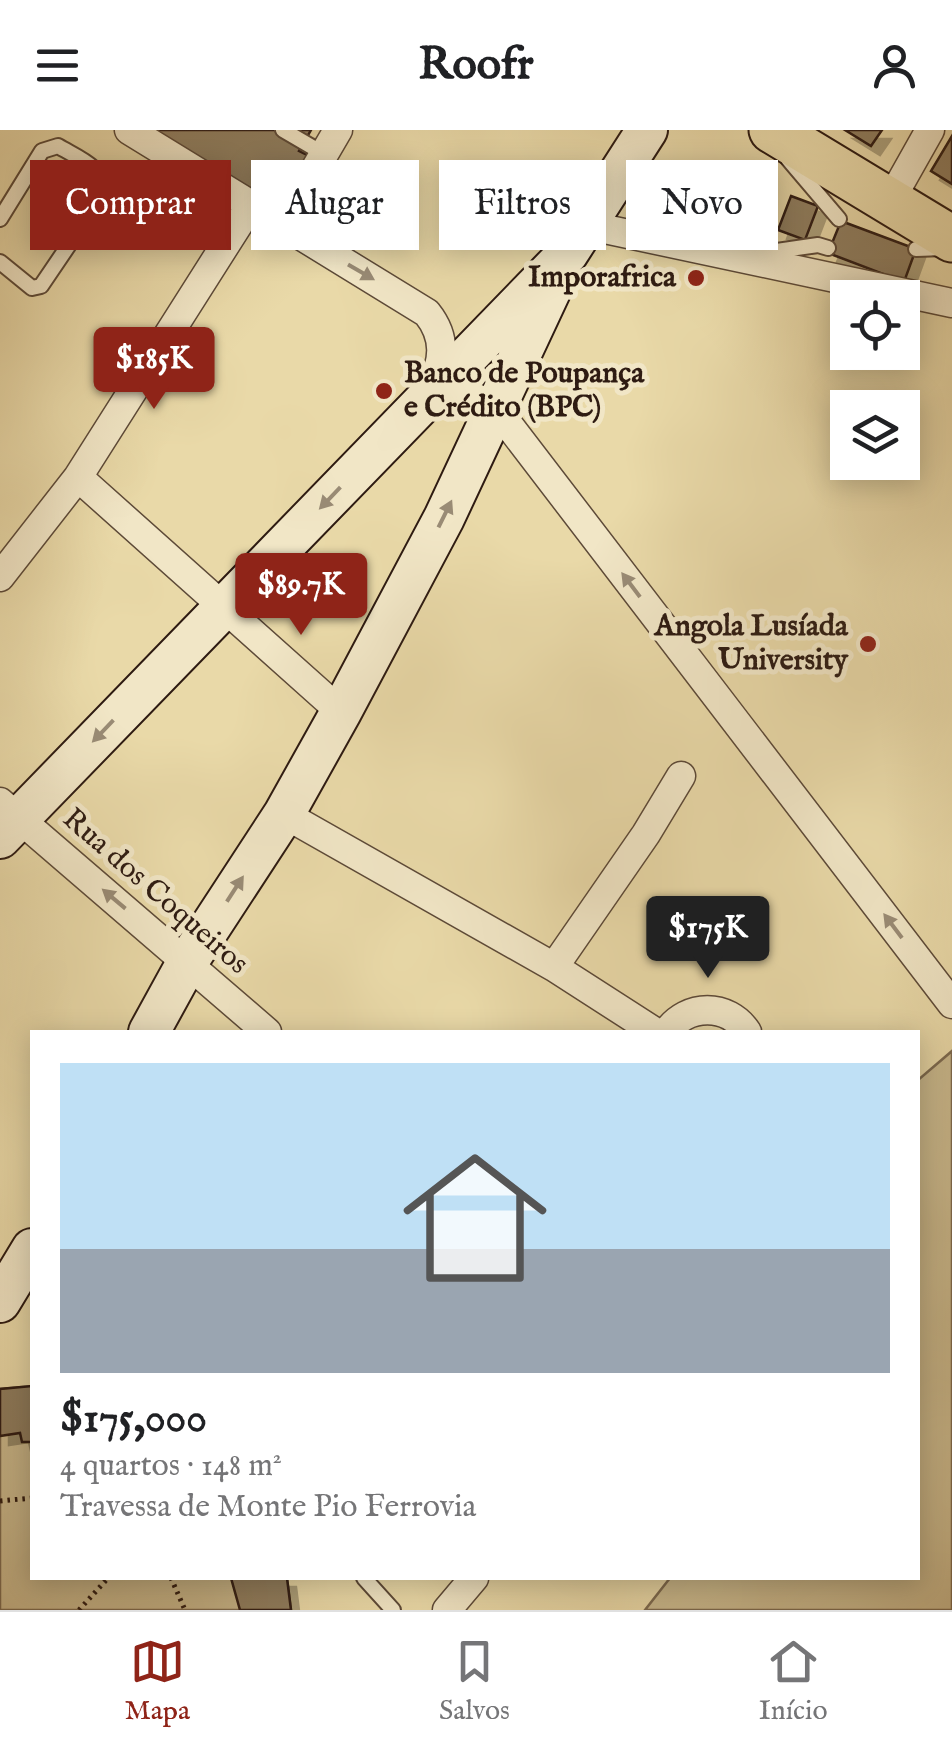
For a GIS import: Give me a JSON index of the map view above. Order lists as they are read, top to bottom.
{
  "streets": {
    "street": ["Rua dos Coqueiros"]
  },
  "one_way": ["Rua dos Coqueiros"],
  "places": ["Imporafrica", "Banco de Poupança e Crédito (BPC)", "Angola Lusíada University"],
  "page": {
    "header": "Roofr",
    "chip": [
      "Comprar",
      "Alugar",
      "Filtros",
      "Novo"
    ],
    "price": ["$185K", "$89.7K", "$175K"],
    "list": [
      {
        "name": "$175,000",
        "note": "4 quartos · 148 m² · Travessa de Monte Pio Ferrovia"
      }
    ],
    "tabs": ["Mapa", "Salvos", "Início"]
  }
}
